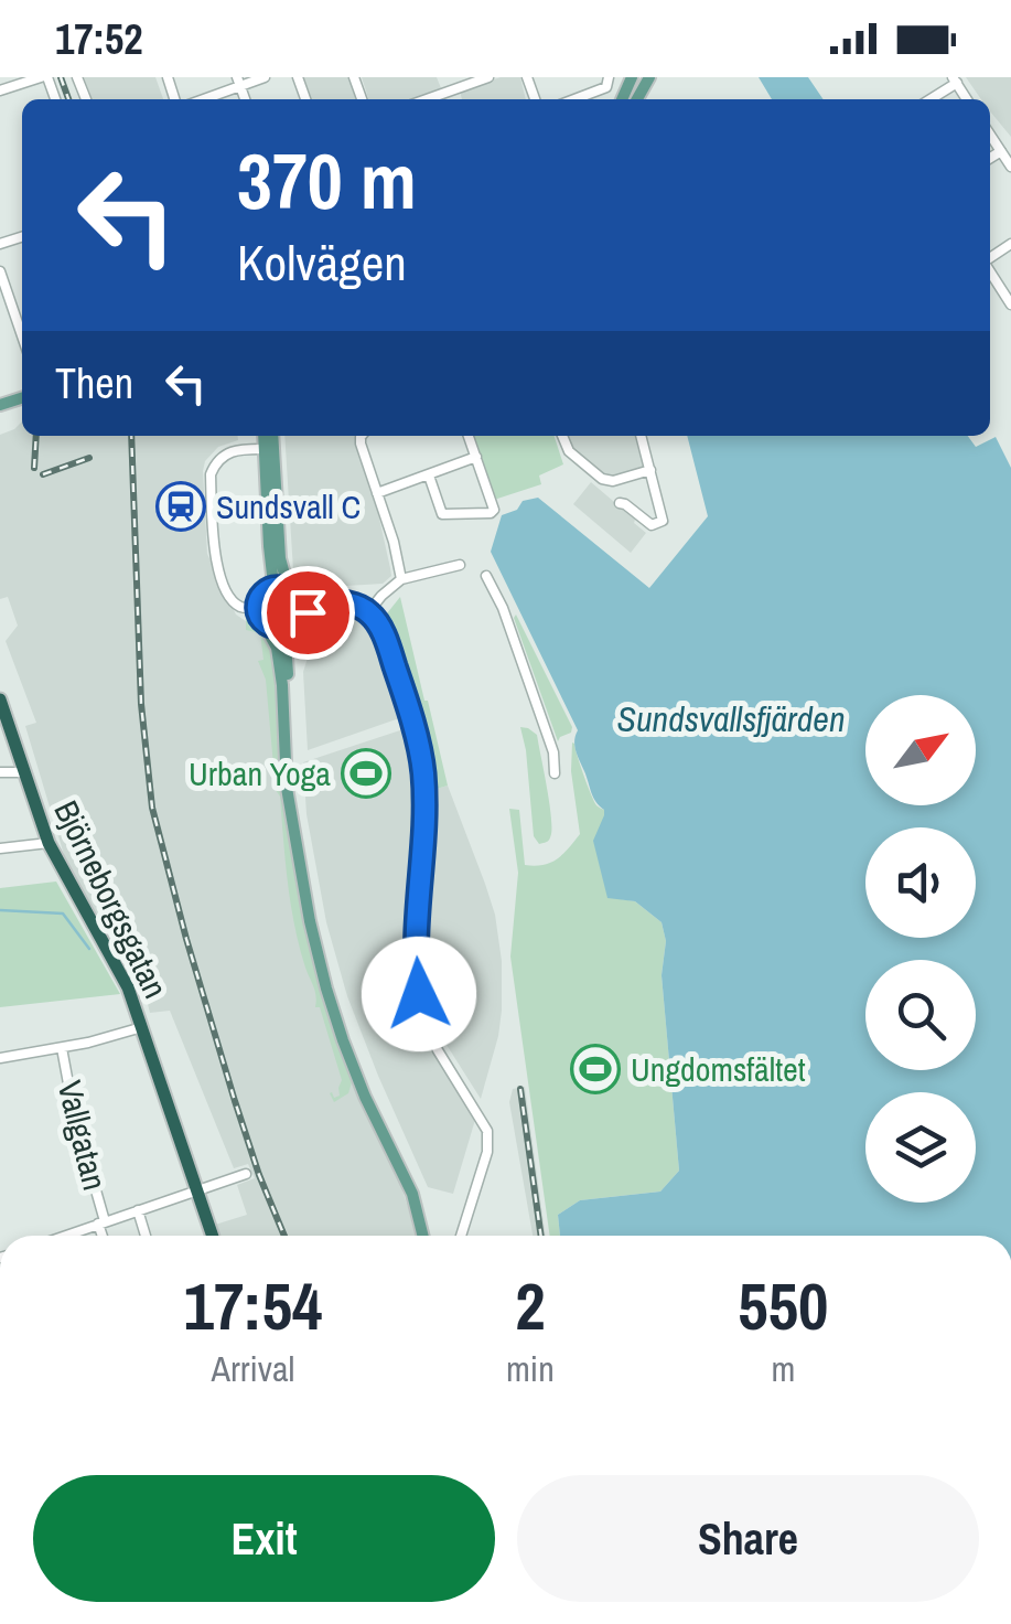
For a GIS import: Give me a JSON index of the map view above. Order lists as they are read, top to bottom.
{
  "streets": {
    "highway": ["Björneborgsgatan"],
    "street": ["Vallgatan"]
  },
  "water": ["Sundsvallsfjärden"],
  "places": {
    "station": ["Sundsvall C"],
    "sports": ["Urban Yoga", "Ungdomsfältet"]
  },
  "north": "top right",
  "page": {
    "status": "17:52",
    "turn": ["370 m", "Kolvägen"],
    "then": "Then",
    "eta": [
      "17:54",
      "Arrival",
      "2",
      "min",
      "550",
      "m"
    ],
    "buttons": ["Exit", "Share"]
  }
}
